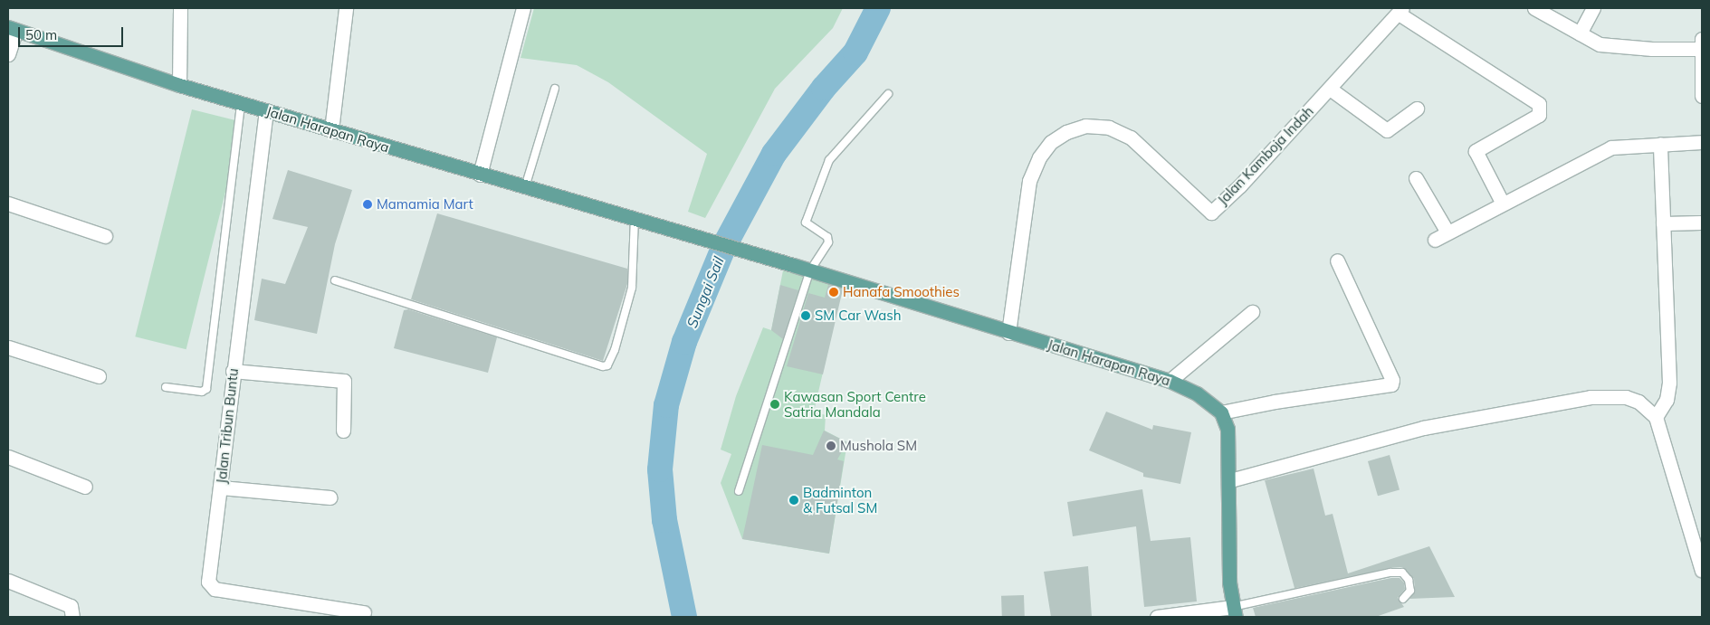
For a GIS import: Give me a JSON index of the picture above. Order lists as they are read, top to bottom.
{
  "streets": {
    "main road": ["Jalan Harapan Raya"],
    "street": ["Jalan Kamboja Indah", "Jalan Tribun Buntu"]
  },
  "crossings": [
    ["Jalan Harapan Raya", "Jalan Kamboja Indah"],
    ["Jalan Harapan Raya", "Jalan Tribun Buntu"]
  ],
  "water": ["Sungai Sail"],
  "places": [
    "Mamamia Mart",
    "Hanafa Smoothies",
    "SM Car Wash",
    "Kawasan Sport Centre Satria Mandala",
    "Mushola SM",
    "Badminton & Futsal SM"
  ],
  "scale_bar": "50 m"
}
